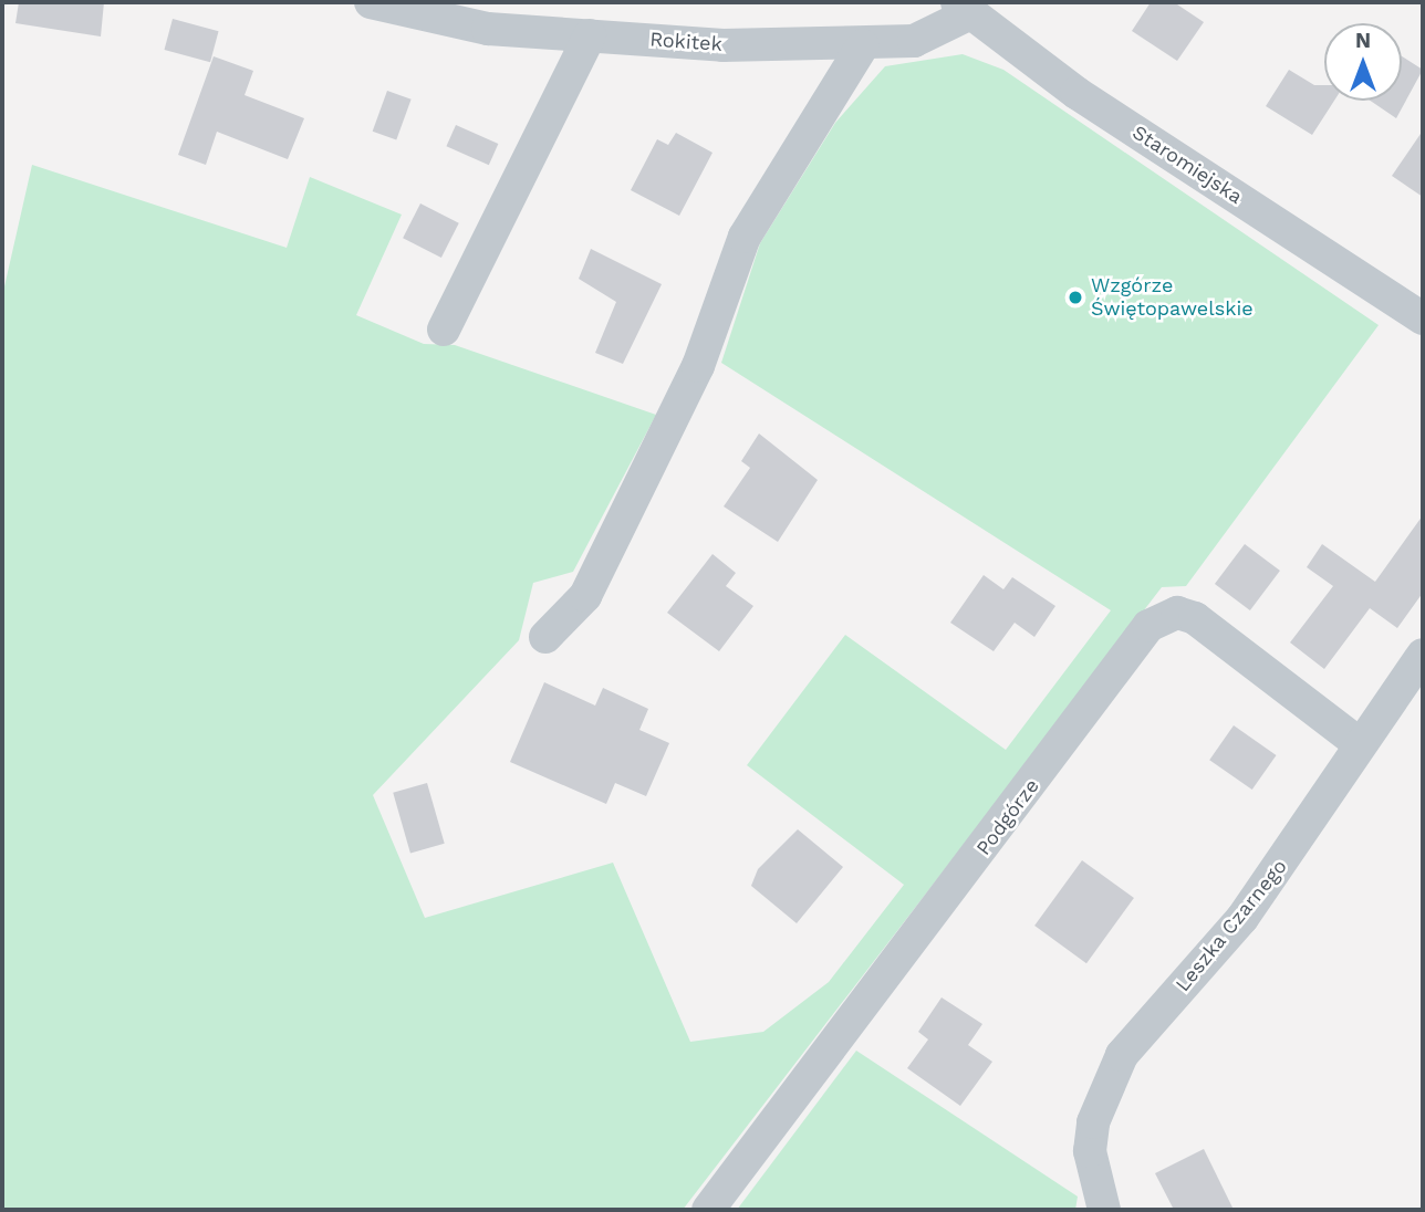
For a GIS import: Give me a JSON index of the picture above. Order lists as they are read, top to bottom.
{
  "streets": {
    "street": [
      "Rokitek",
      "Staromiejska",
      "Podgórze",
      "Leszka Czarnego"
    ]
  },
  "crossings": [
    ["Rokitek", "Staromiejska"],
    ["Podgórze", "Leszka Czarnego"]
  ],
  "places": ["Wzgórze Świętopawelskie"],
  "north": "top"
}
